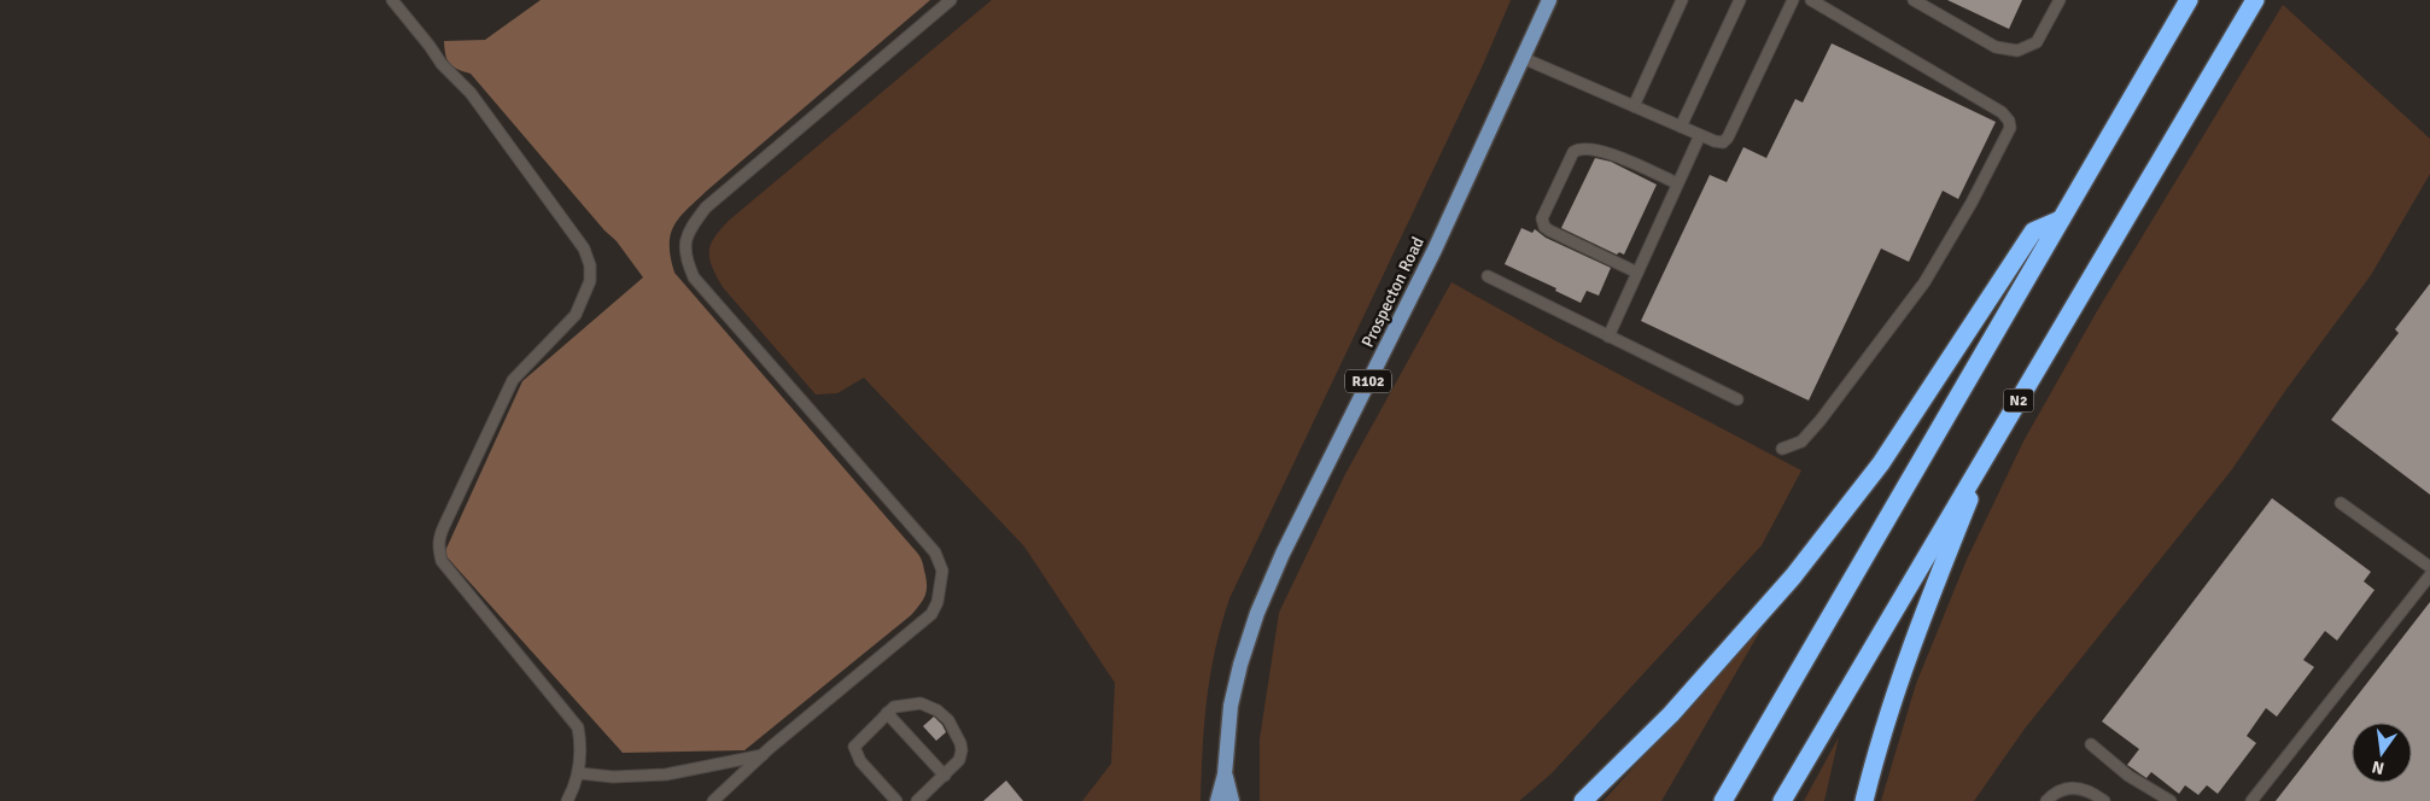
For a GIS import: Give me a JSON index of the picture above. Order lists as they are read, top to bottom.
{
  "streets": {
    "highway": ["N2"],
    "main road": ["Prospecton Road", "R102"]
  },
  "north": "bottom"
}
